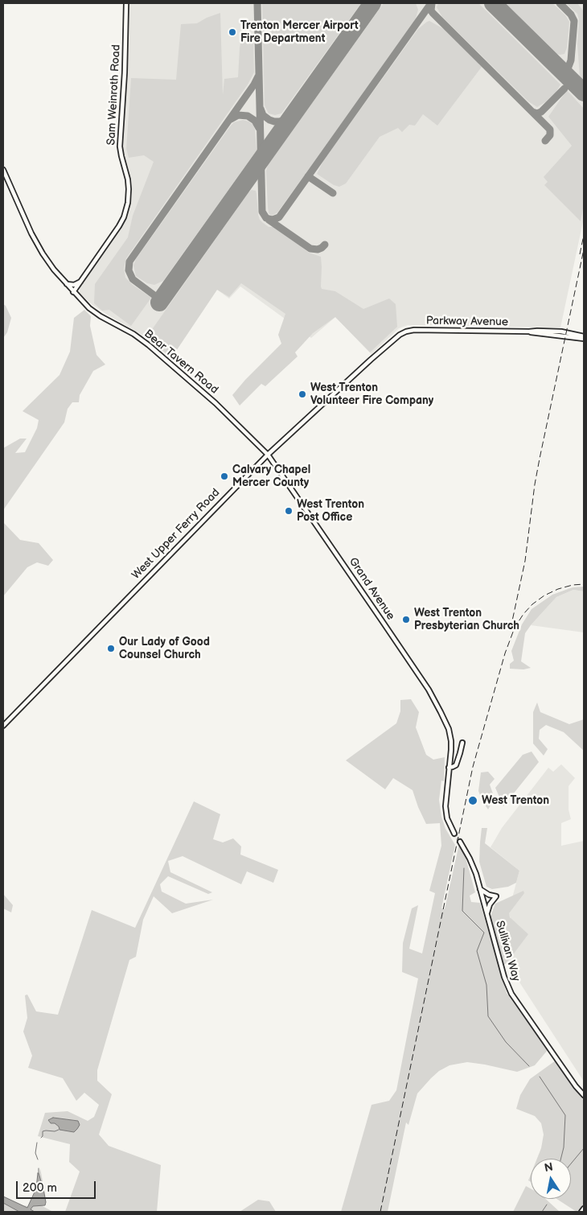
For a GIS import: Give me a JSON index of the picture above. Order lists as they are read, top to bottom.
{
  "streets": {
    "main road": [
      "Sam Weinroth Road",
      "Parkway Avenue",
      "Bear Tavern Road",
      "West Upper Ferry Road",
      "Grand Avenue",
      "Sullivan Way"
    ]
  },
  "crossings": [
    ["Sam Weinroth Road", "Bear Tavern Road"],
    ["Parkway Avenue", "West Upper Ferry Road"],
    ["Bear Tavern Road", "West Upper Ferry Road"],
    ["Bear Tavern Road", "Grand Avenue"],
    ["West Upper Ferry Road", "Grand Avenue"]
  ],
  "places": [
    "Trenton Mercer Airport Fire Department",
    "West Trenton Volunteer Fire Company",
    "Calvary Chapel Mercer County",
    "West Trenton Post Office",
    "West Trenton Presbyterian Church",
    "Our Lady of Good Counsel Church",
    "West Trenton"
  ],
  "scale_bar": "200 m",
  "north": "top"
}
